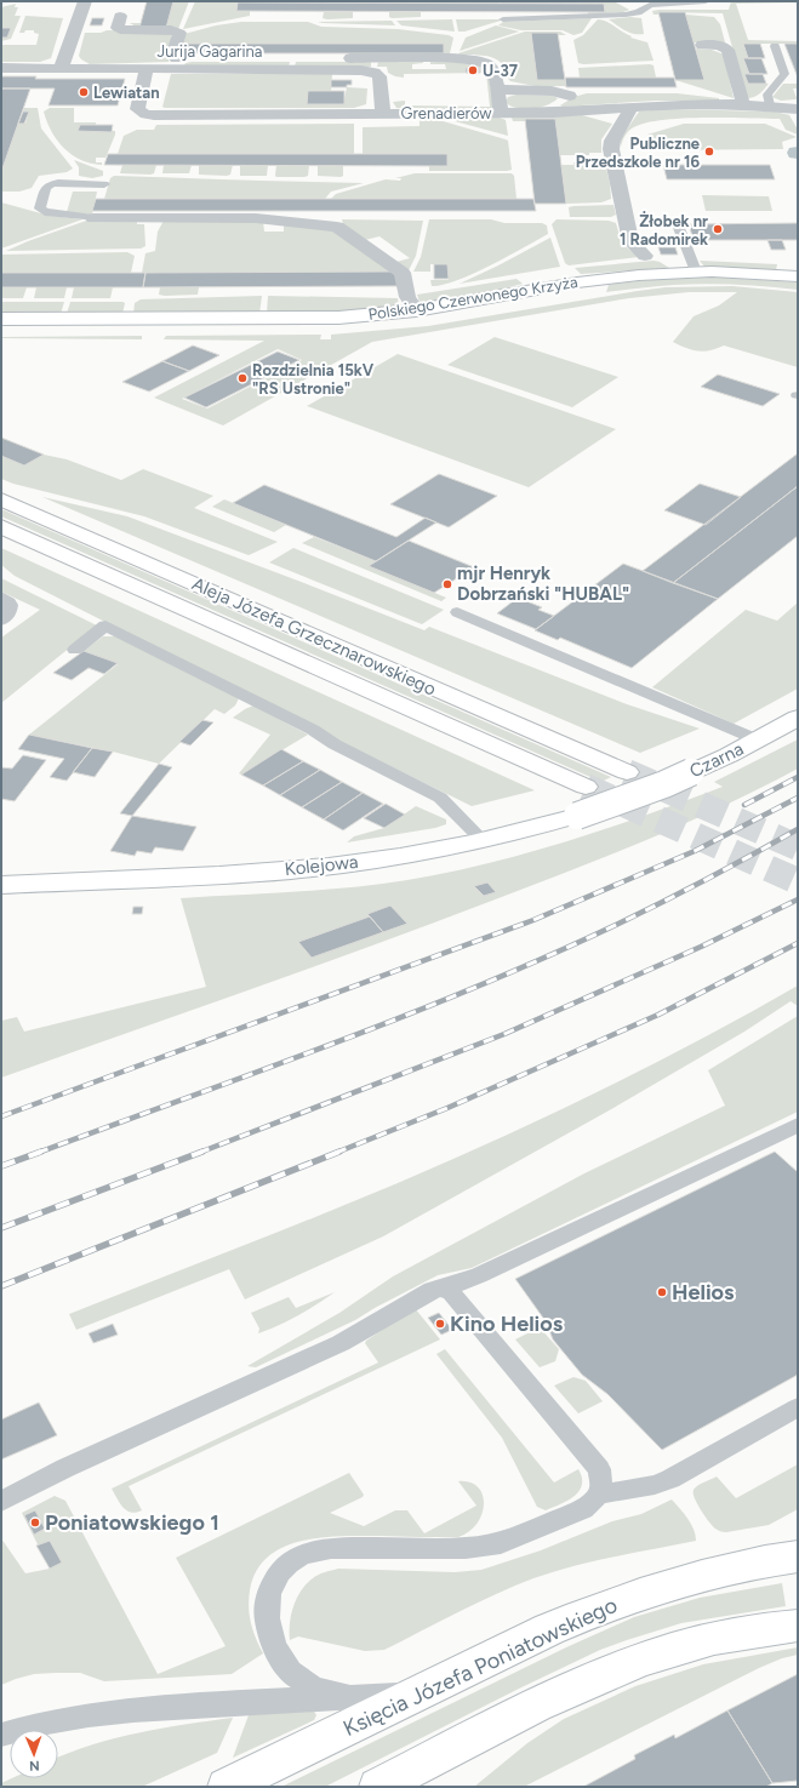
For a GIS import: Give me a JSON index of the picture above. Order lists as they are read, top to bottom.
{
  "streets": {
    "main road": [
      "Polskiego Czerwonego Krzyża",
      "Aleja Józefa Grzecznarowskiego",
      "Czarna",
      "Kolejowa",
      "Księcia Józefa Poniatowskiego"
    ],
    "street": ["Jurija Gagarina", "Grenadierów"]
  },
  "crossings": [
    ["Jurija Gagarina", "Grenadierów"],
    ["Aleja Józefa Grzecznarowskiego", "Czarna"],
    ["Aleja Józefa Grzecznarowskiego", "Kolejowa"],
    ["Czarna", "Kolejowa"]
  ],
  "places": [
    "U-37",
    "Lewiatan",
    "Publiczne Przedszkole nr 16",
    "Żłobek nr 1 Radomirek",
    "Rozdzielnia 15kV \"RS Ustronie\"",
    "mjr Henryk Dobrzański \"HUBAL\"",
    "Helios",
    "Kino Helios",
    "Poniatowskiego 1"
  ],
  "north": "bottom"
}
